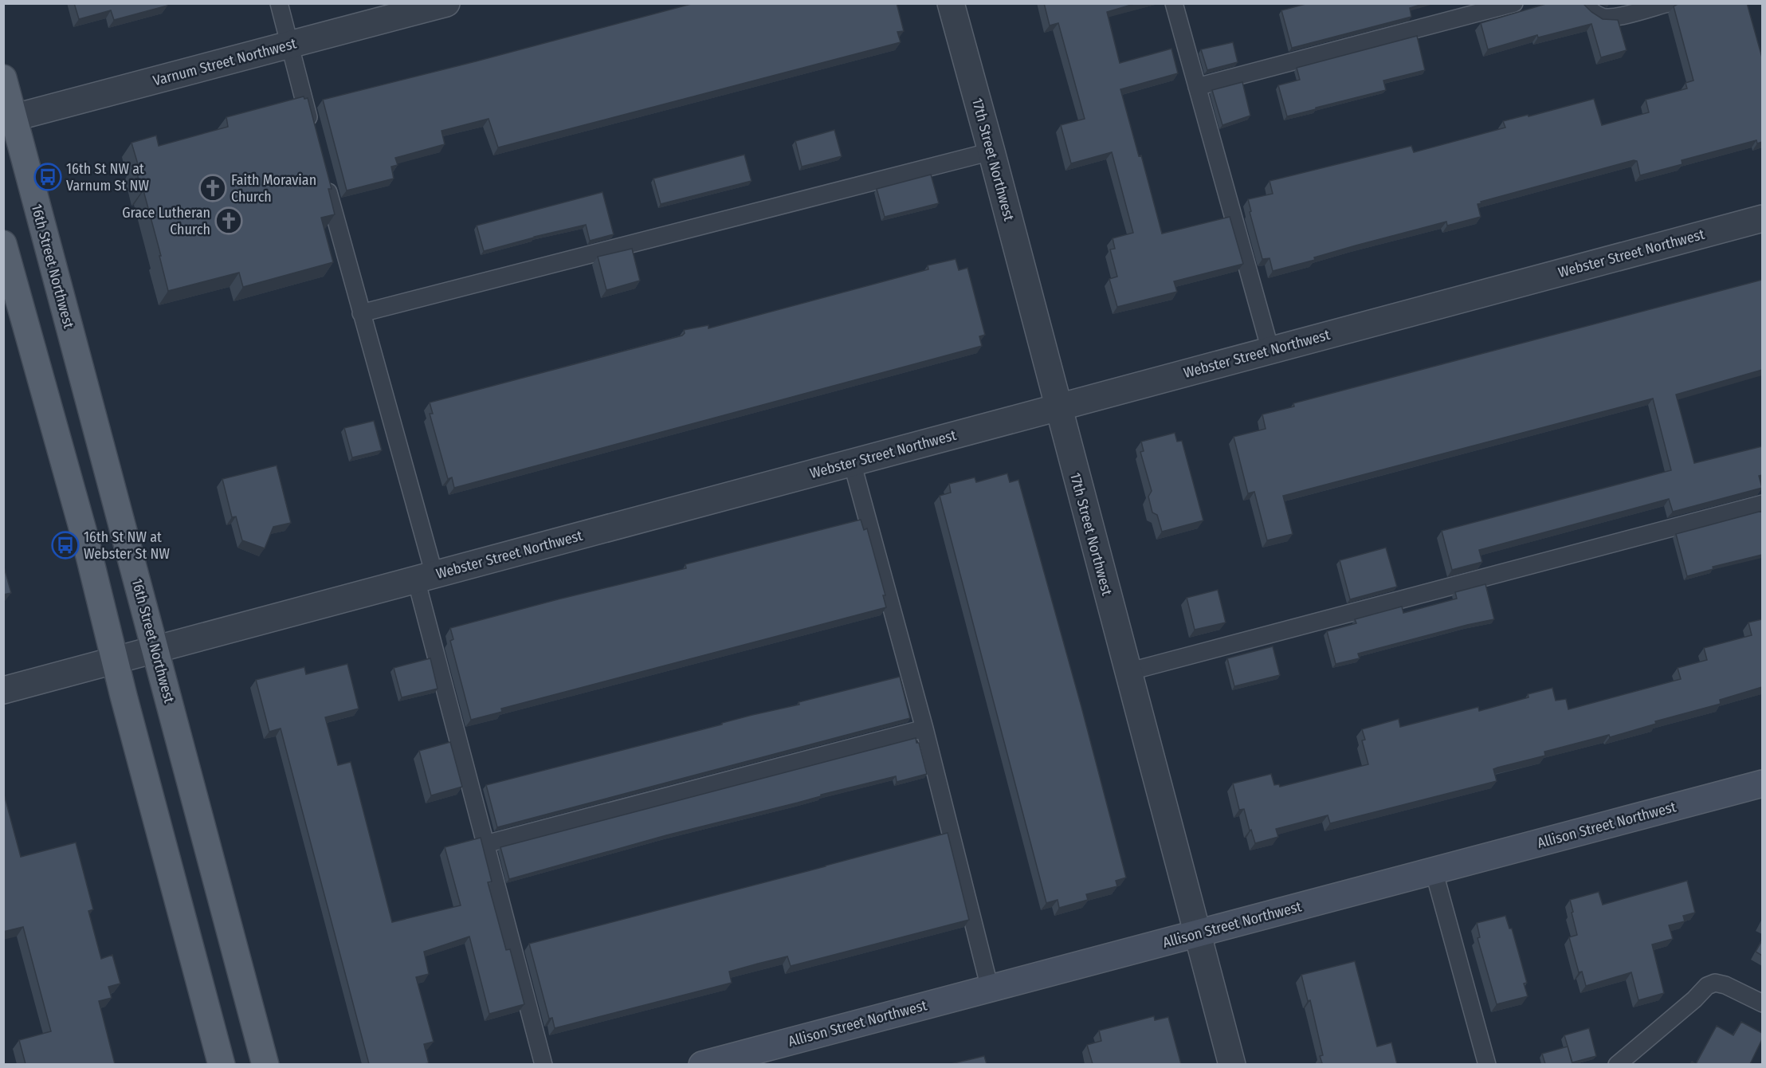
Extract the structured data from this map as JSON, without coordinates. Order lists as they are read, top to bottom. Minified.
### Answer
{"streets":{"main road":["16th Street Northwest"],"street":["Varnum Street Northwest","17th Street Northwest","Webster Street Northwest","Allison Street Northwest"]},"crossings":[["Varnum Street Northwest","16th Street Northwest"],["17th Street Northwest","Webster Street Northwest"],["17th Street Northwest","Allison Street Northwest"],["Webster Street Northwest","16th Street Northwest"]],"places":{"bus stop":["16th St NW at Varnum St NW","16th St NW at Webster St NW"],"church":["Faith Moravian Church","Grace Lutheran Church"]}}
